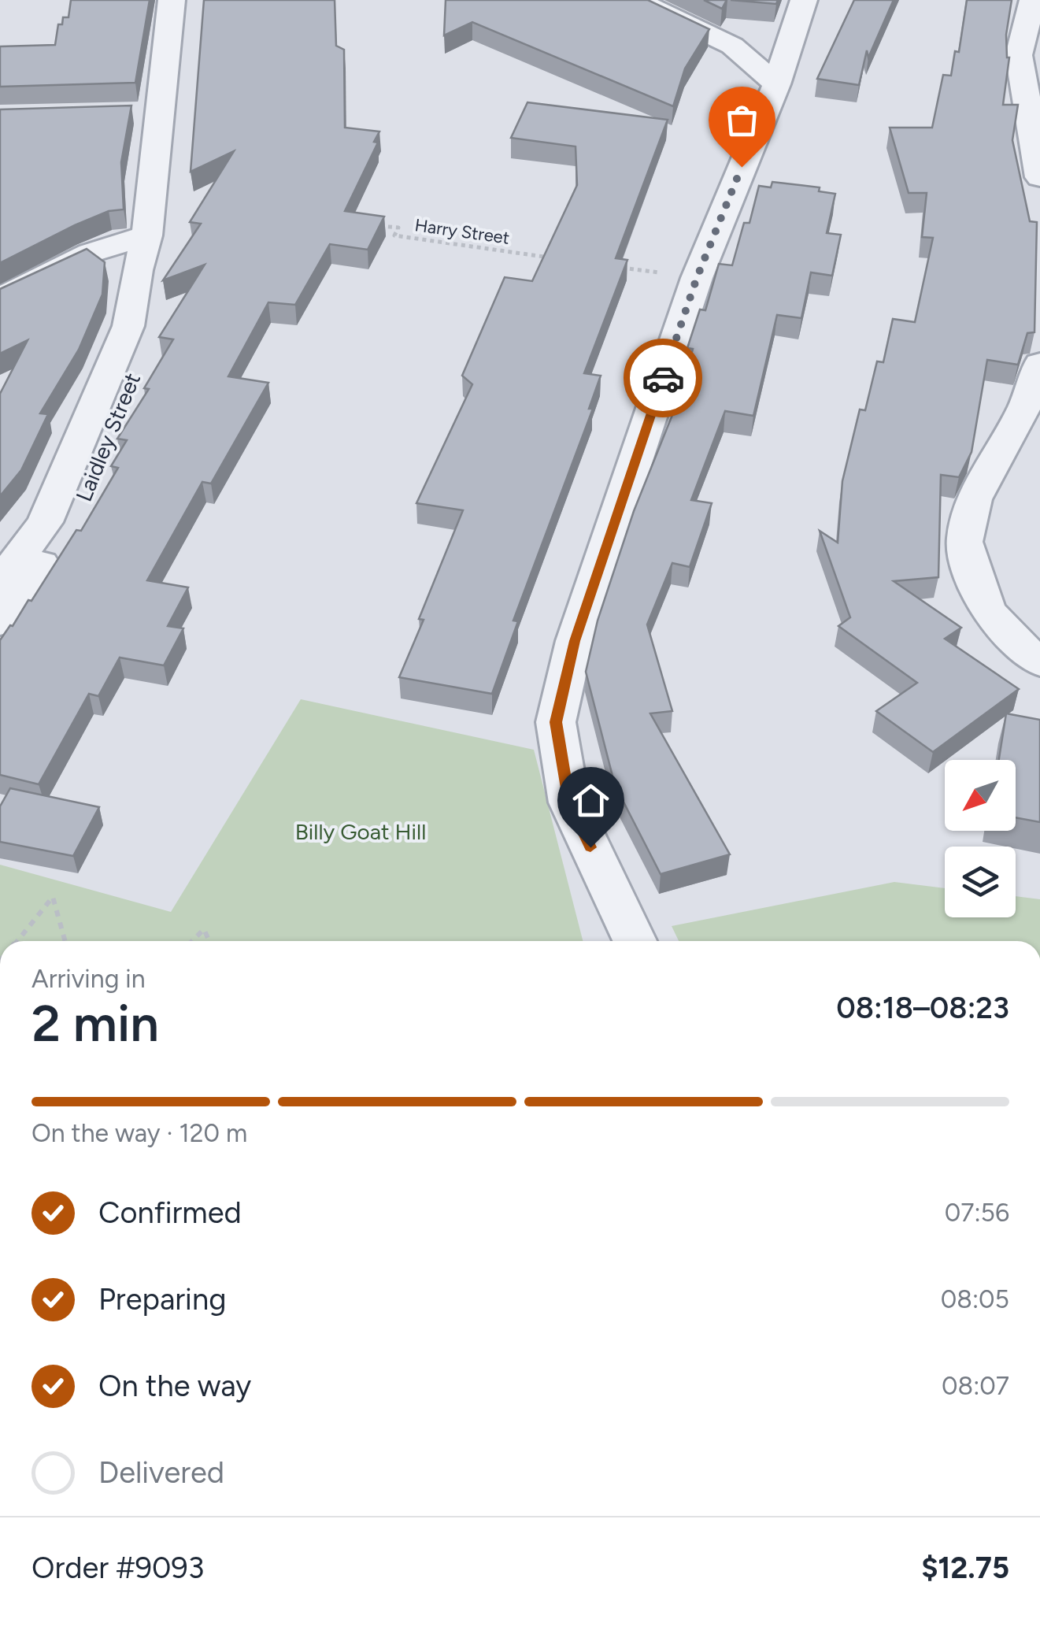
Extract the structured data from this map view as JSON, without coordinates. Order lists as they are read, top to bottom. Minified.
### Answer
{"streets":{"street":["Laidley Street"],"path":["Harry Street"]},"parks":["Billy Goat Hill"],"north":"bottom left","page":{"heading":["2 min","Arriving in","08:18–08:23"],"panel":["Order #9093","$12.75"],"bar":"On the way · 120 m","list":[["Confirmed","07:56"],["Preparing","08:05"],["On the way","08:07"],"Delivered"]}}
